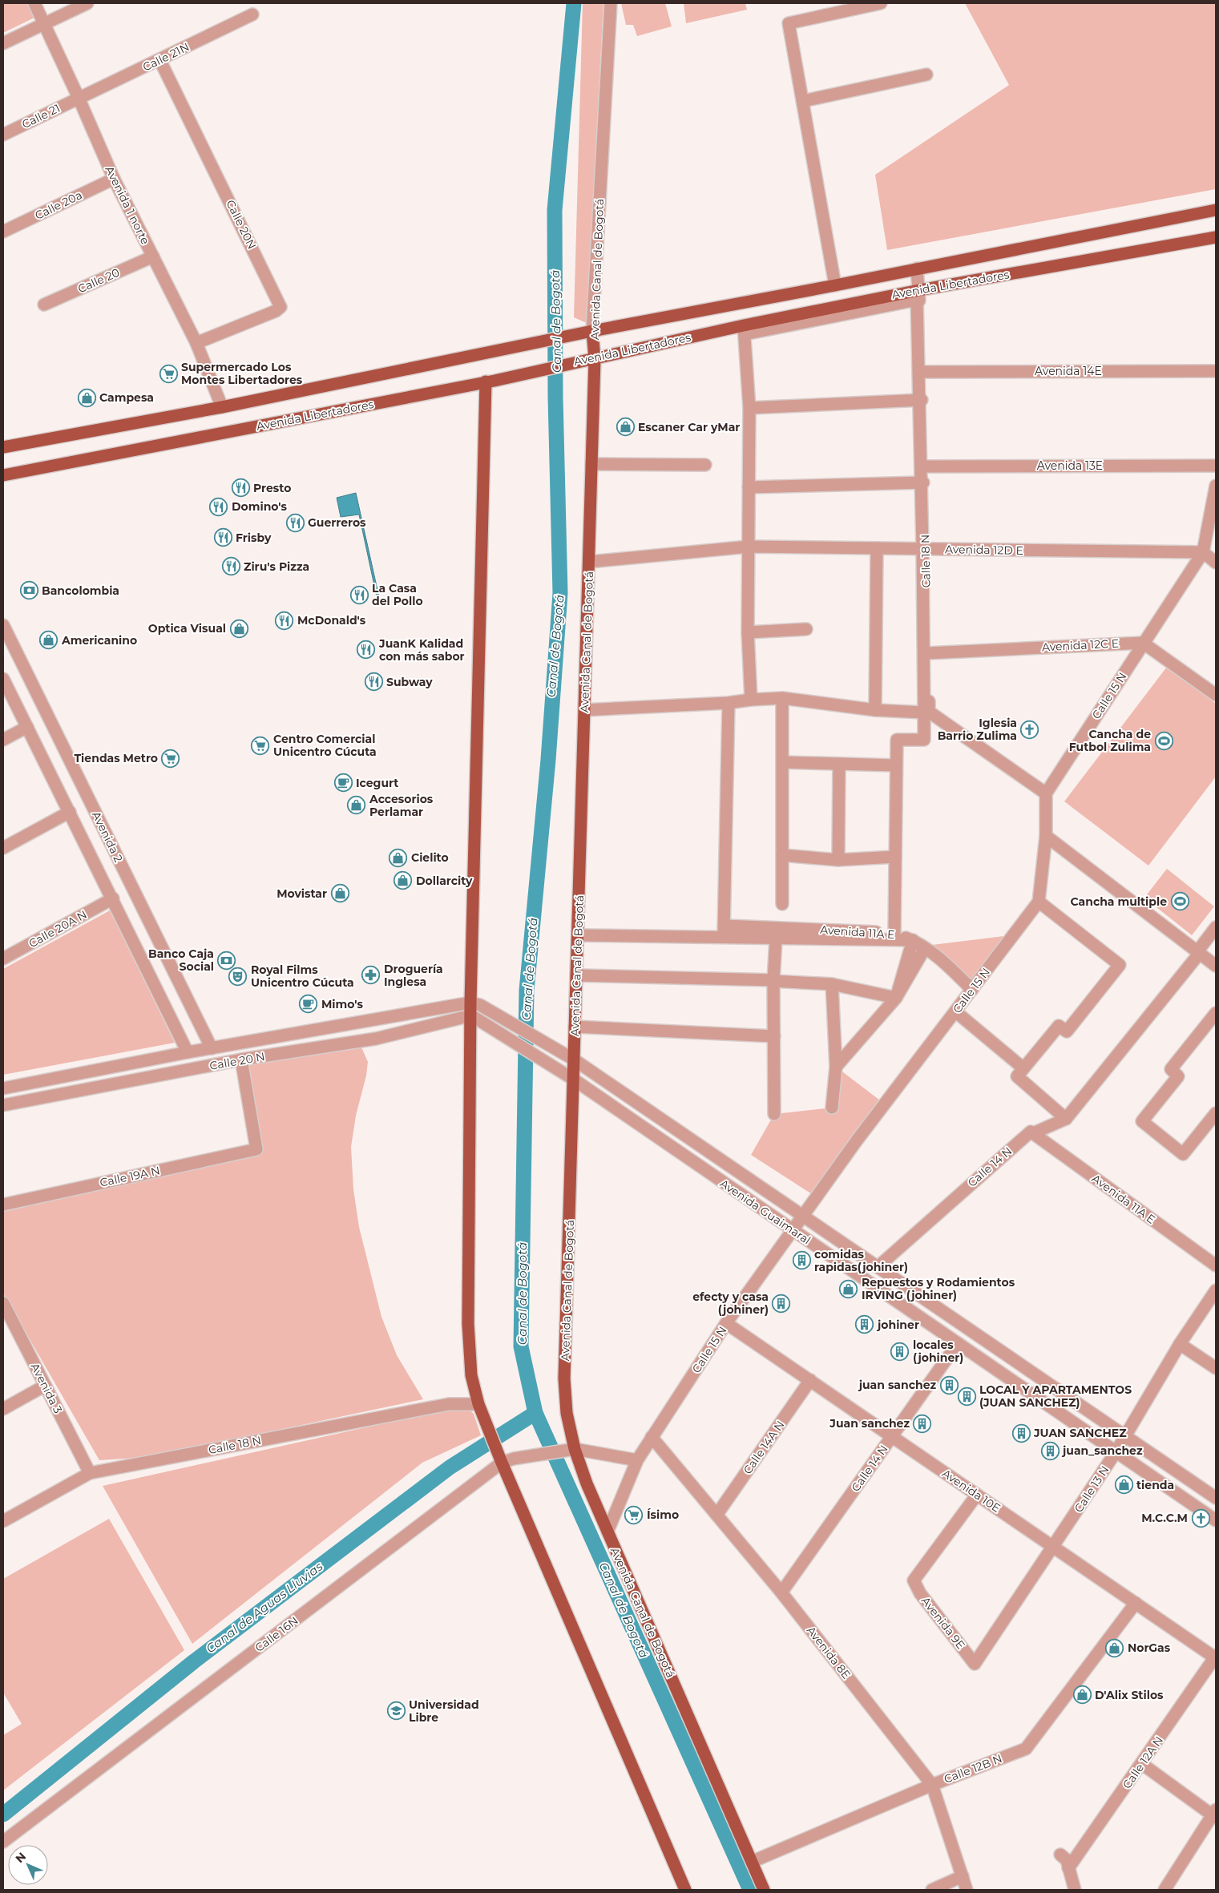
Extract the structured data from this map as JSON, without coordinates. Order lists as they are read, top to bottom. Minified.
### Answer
{"streets":{"main road":["Avenida Canal de Bogotá","Avenida Libertadores"],"street":["Calle 21N","Calle 21","Calle 20a","Avenida 1 norte","Calle 20N","Calle 20","Avenida 14E","Avenida 13E","Avenida 12D E","Calle 18 N","Avenida 12C E","Calle 15 N","Avenida 2","Calle 20A N","Avenida 11A E","Calle 20 N","Calle 14 N","Calle 19A N","Avenida Guaimaral","Avenida 3","Calle 14A N","Calle 13 N","Avenida 10E","Avenida 9E","Calle 16N","Avenida 8E","Calle 12A N","Calle 12B N"]},"crossings":[["Calle 21N","Calle 21"],["Calle 21N","Avenida 1 norte"],["Calle 21N","Calle 20N"],["Calle 21","Avenida 1 norte"],["Calle 20a","Avenida 1 norte"],["Avenida 1 norte","Calle 20N"],["Avenida 1 norte","Calle 20"],["Avenida 1 norte","Avenida Libertadores"],["Avenida Canal de Bogotá","Avenida Libertadores"],["Avenida Canal de Bogotá","Avenida 12D E"],["Avenida Canal de Bogotá","Calle 15 N"],["Avenida Canal de Bogotá","Avenida Guaimaral"],["Avenida Canal de Bogotá","Calle 16N"],["Avenida Canal de Bogotá","Calle 12B N"],["Avenida Libertadores","Calle 18 N"],["Avenida 14E","Calle 18 N"],["Avenida 13E","Calle 18 N"],["Avenida 12D E","Calle 18 N"],["Avenida 12D E","Calle 15 N"],["Calle 18 N","Avenida 12C E"],["Calle 18 N","Calle 15 N"],["Calle 18 N","Avenida 3"],["Avenida 12C E","Calle 15 N"],["Calle 15 N","Avenida 11A E"],["Calle 15 N","Avenida Guaimaral"],["Calle 15 N","Avenida 10E"],["Calle 15 N","Avenida 8E"],["Avenida 2","Calle 20A N"],["Avenida 2","Calle 20 N"],["Avenida 11A E","Calle 14 N"],["Calle 20 N","Calle 19A N"],["Calle 20 N","Avenida Guaimaral"],["Calle 14 N","Avenida Guaimaral"],["Calle 14 N","Avenida 10E"],["Calle 14 N","Avenida 8E"],["Avenida Guaimaral","Calle 13 N"],["Calle 14A N","Avenida 10E"],["Calle 14A N","Avenida 8E"],["Calle 13 N","Avenida 10E"],["Calle 13 N","Avenida 9E"],["Avenida 10E","Avenida 9E"],["Avenida 10E","Calle 12A N"],["Avenida 10E","Calle 12B N"],["Avenida 8E","Calle 12B N"]],"water":["Canal de Bogotá","Canal de Aguas Lluvias"],"places":{"supermarket":["Supermercado Los Montes Libertadores","Centro Comercial Unicentro Cúcuta","Tiendas Metro","Ísimo"],"shop":["Campesa","Escaner Car yMar","Optica Visual","Americanino","Accesorios Perlamar","Cielito","Dollarcity","Movistar","Repuestos y Rodamientos IRVING (johiner)","tienda","NorGas","D'Alix Stilos"],"restaurant":["Presto","Domino's","Guerreros","Frisby","Ziru's Pizza","La Casa del Pollo","McDonald's","JuanK Kalidad con más sabor","Subway"],"bank":["Bancolombia","Banco Caja Social"],"church":["Iglesia Barrio Zulima","M.C.C.M"],"sports":["Cancha de Futbol Zulima","Cancha multiple"],"cafe":["Icegurt","Mimo's"],"pharmacy":["Droguería Inglesa"],"theatre":["Royal Films Unicentro Cúcuta"],"building":["comidas rapidas(johiner)","efecty y casa (johiner)","johiner","locales (johiner)","juan sanchez","LOCAL Y APARTAMENTOS (JUAN SANCHEZ)","Juan sanchez","JUAN SANCHEZ","juan_sanchez"],"school or university":["Universidad Libre"]},"north":"top left"}
